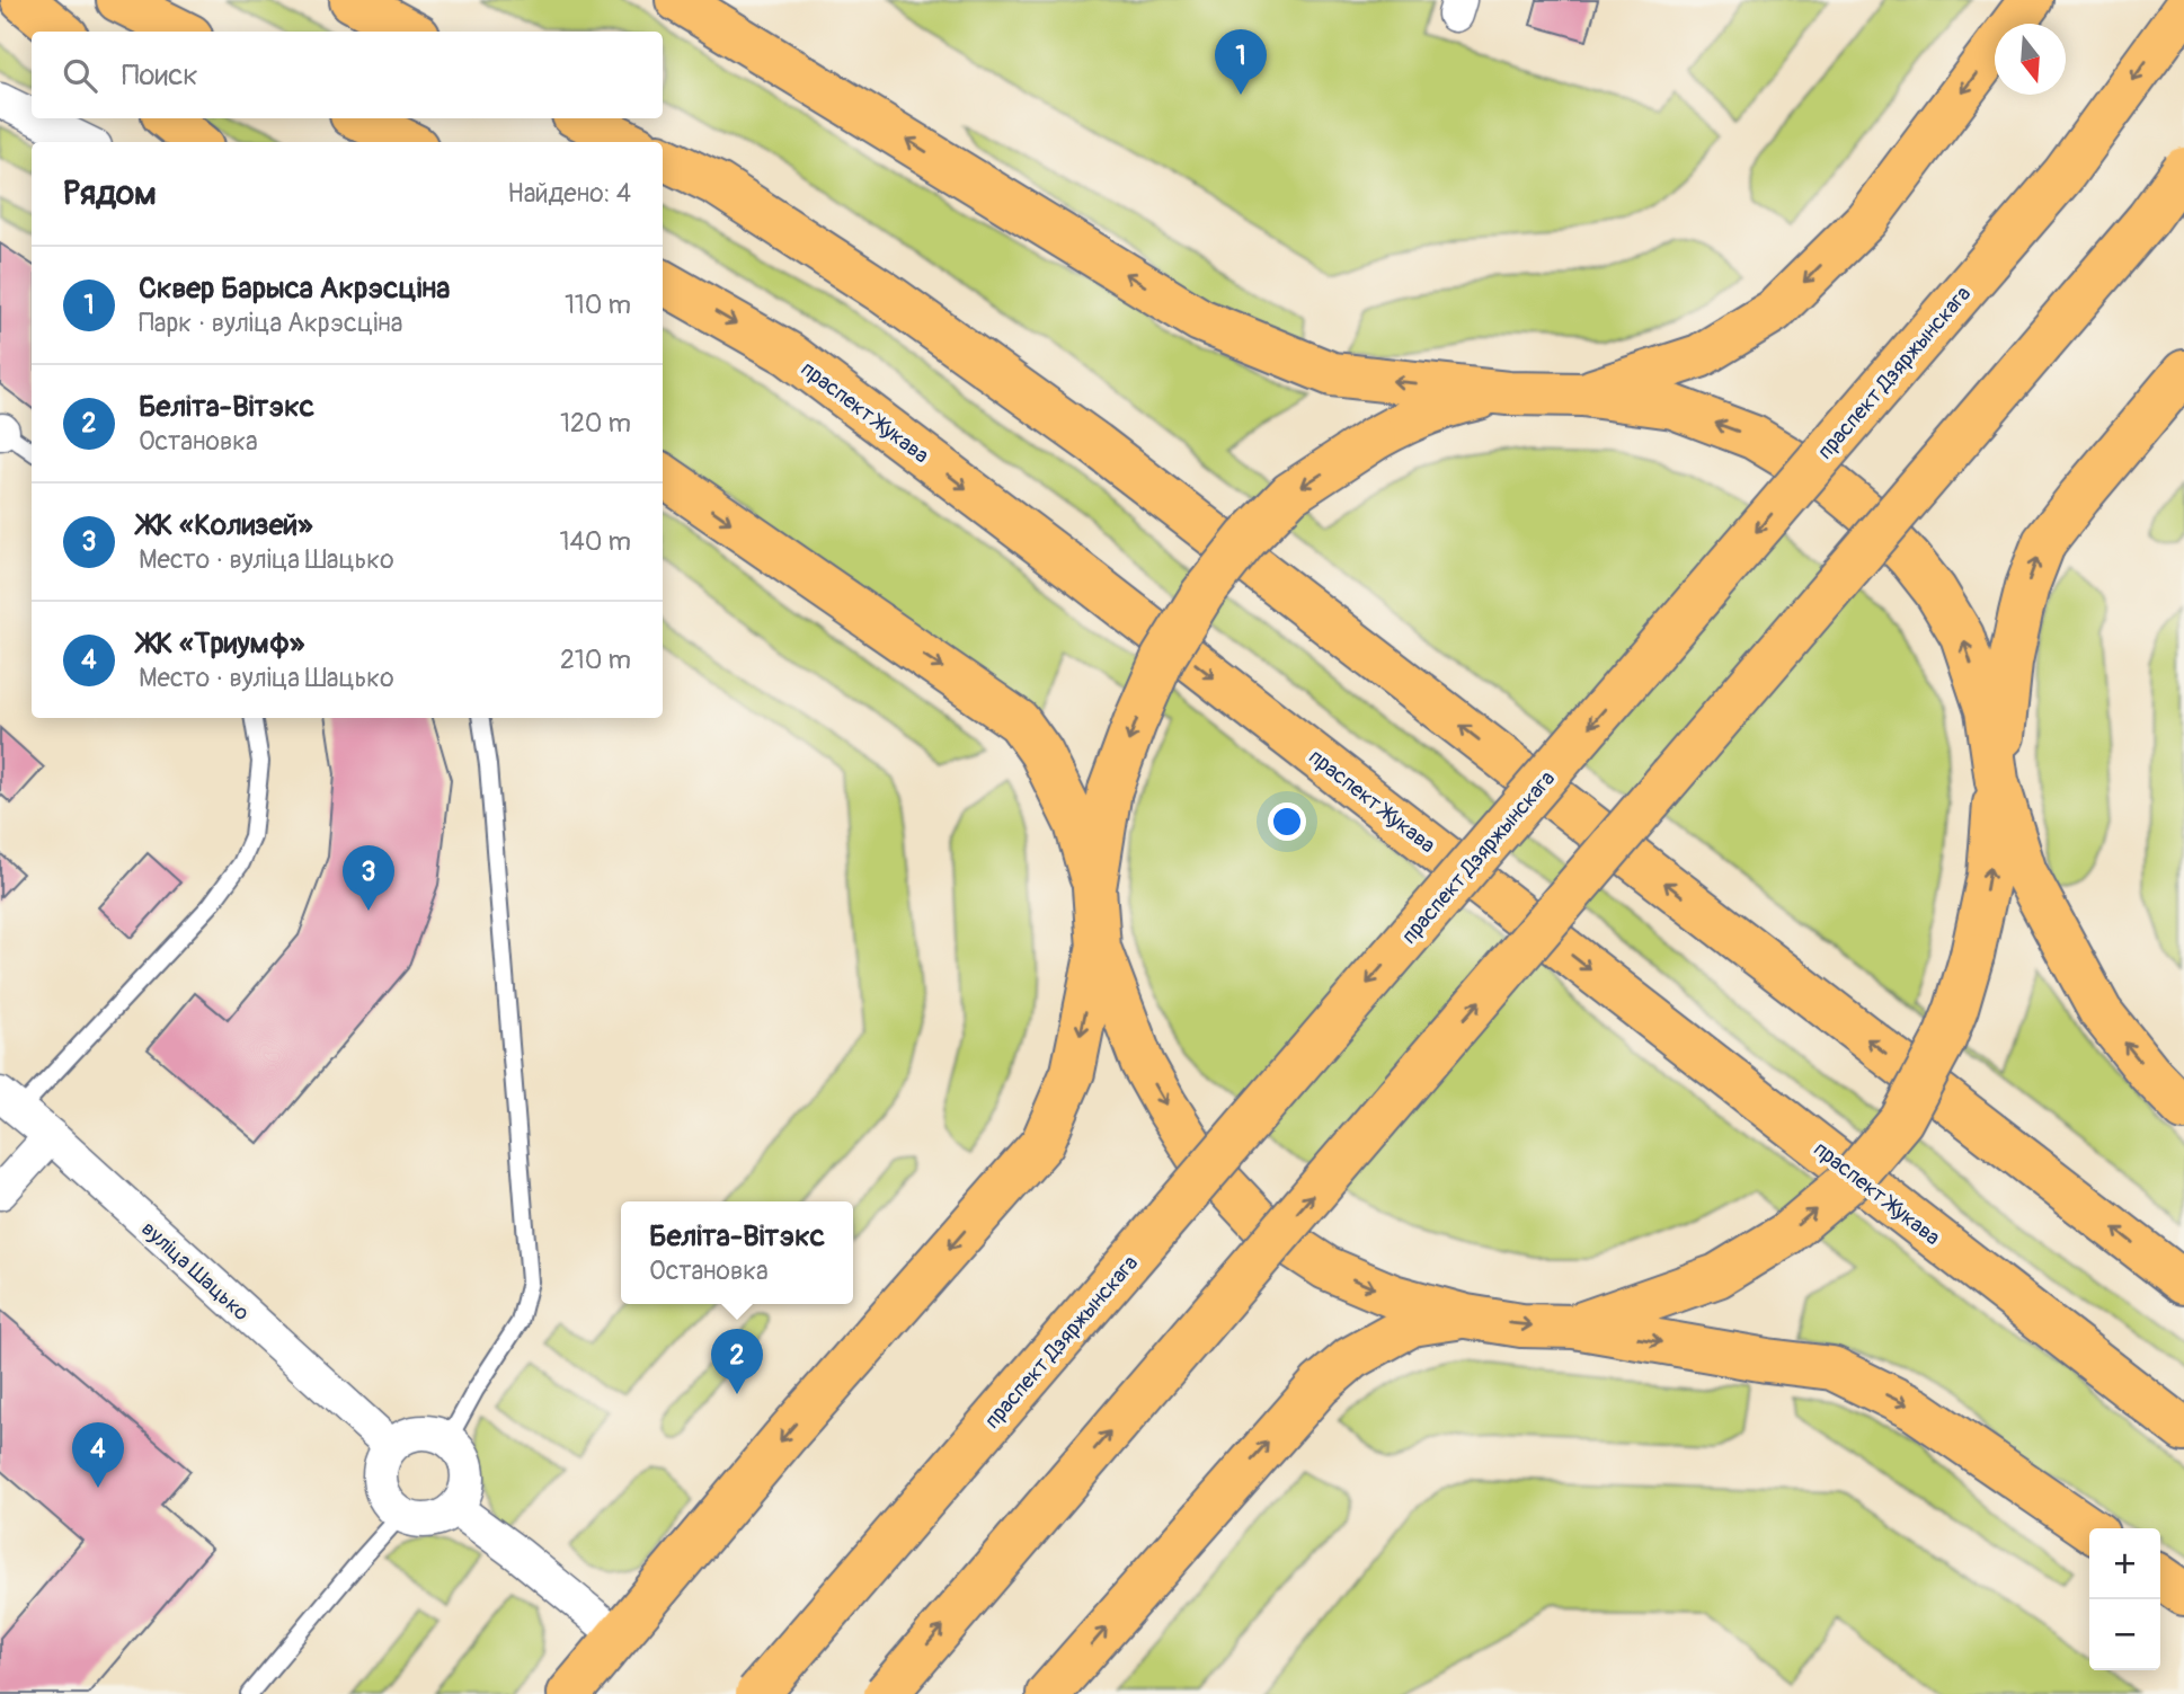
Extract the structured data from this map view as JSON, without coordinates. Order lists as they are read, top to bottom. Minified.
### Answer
{"streets":{"main road":["праспект Дзяржынскага","праспект Жукава"],"street":["вуліца Шацько"]},"north":"bottom","page":{"pins":["1","3","2","4"],"search":"Поиск","heading":["Рядом","Найдено: 4"],"list":[{"mark":"1","name":"Сквер Барыса Акрэсціна","note":"Парк · вуліца Акрэсціна","value":"110 m"},{"mark":"2","name":"Беліта-Вітэкс","note":"Остановка","value":"120 m"},{"mark":"3","name":"ЖК «Колизей»","note":"Место · вуліца Шацько","value":"140 m"},{"mark":"4","name":"ЖК «Триумф»","note":"Место · вуліца Шацько","value":"210 m"}],"popup":["Беліта-Вітэкс","Остановка"],"map_buttons":["+","−"]}}
